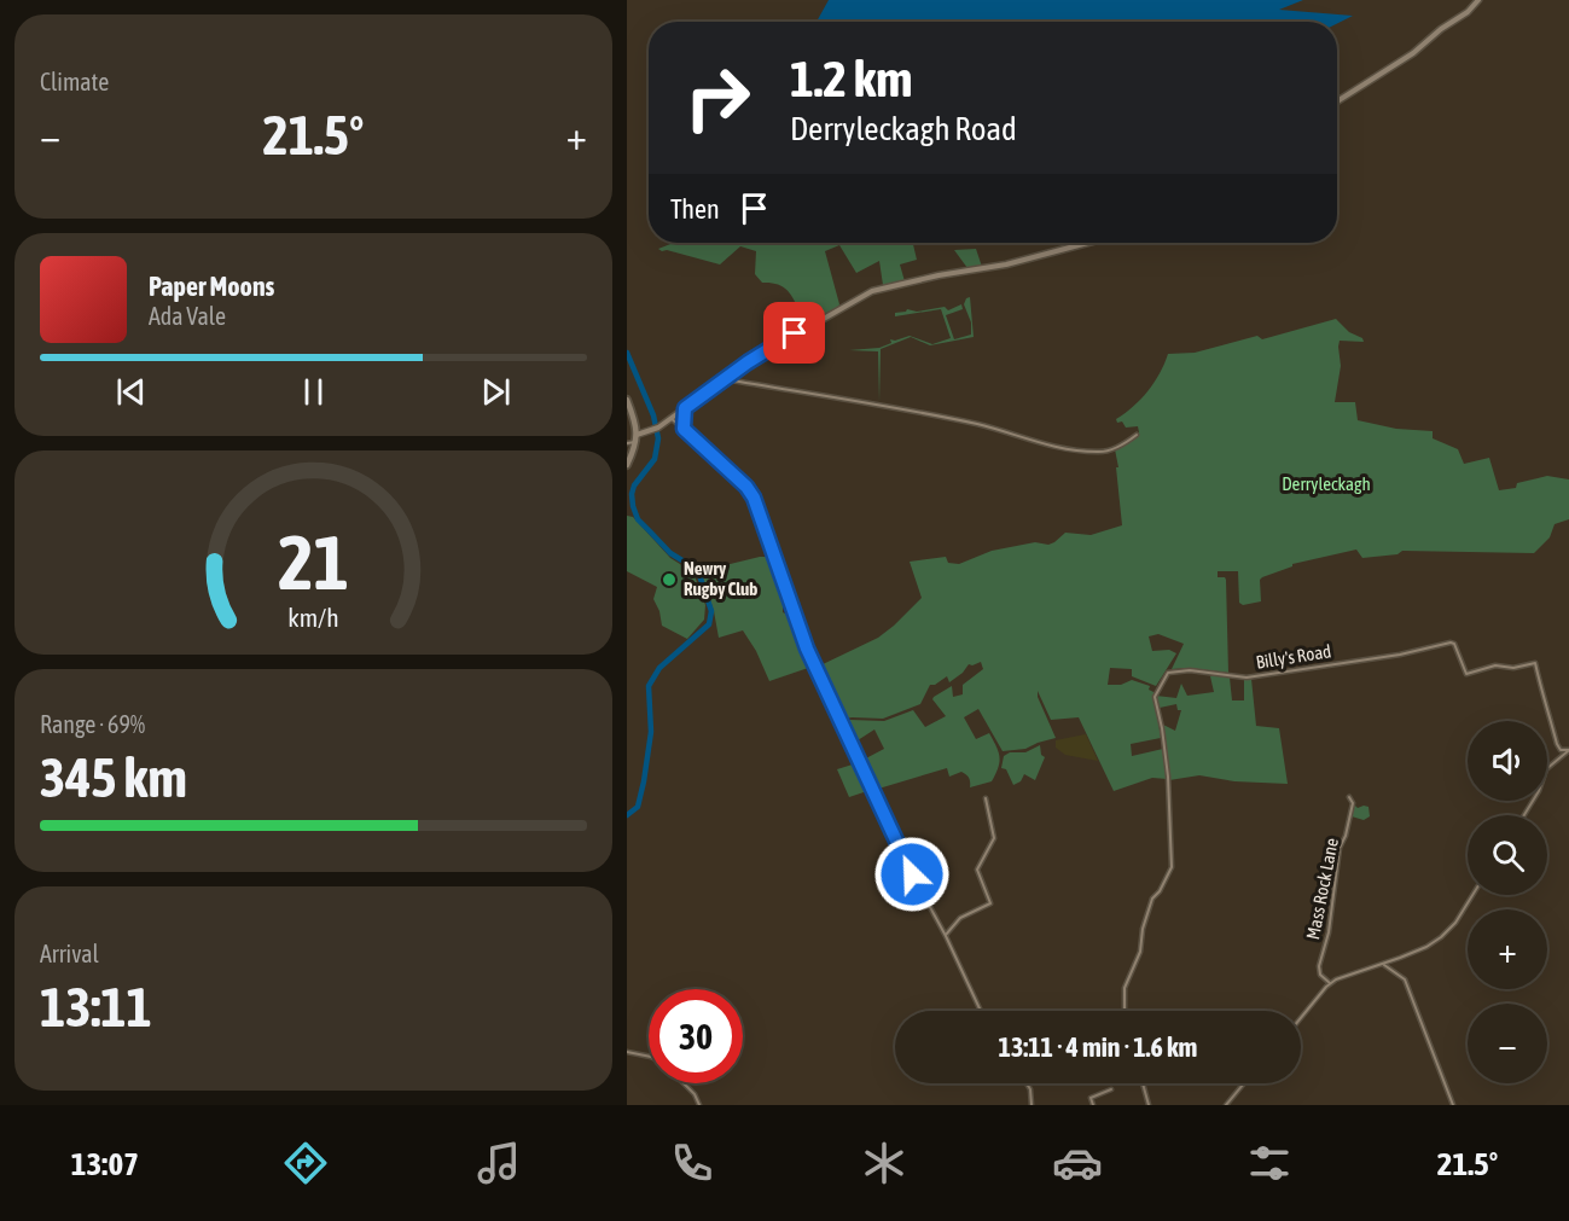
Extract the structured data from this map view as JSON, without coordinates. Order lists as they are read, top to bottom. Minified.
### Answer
{"streets":{"street":["Billy's Road","Mass Rock Lane"]},"parks":["Derryleckagh"],"places":["Newry Rugby Club"],"page":{"tile":["Climate",["Range · 69%","345 km"],["Arrival","13:11"]],"turn":["1.2 km","Derryleckagh Road"],"heat":["−","21.5°","+"],"then":"Then","song":["Paper Moons","Ada Vale"],"map_buttons":["+","−"],"limit":"30","trip":"13:11 · 4 min · 1.6 km","tabs":["13:07","21.5°"],"gauge":["21","km/h"]}}
